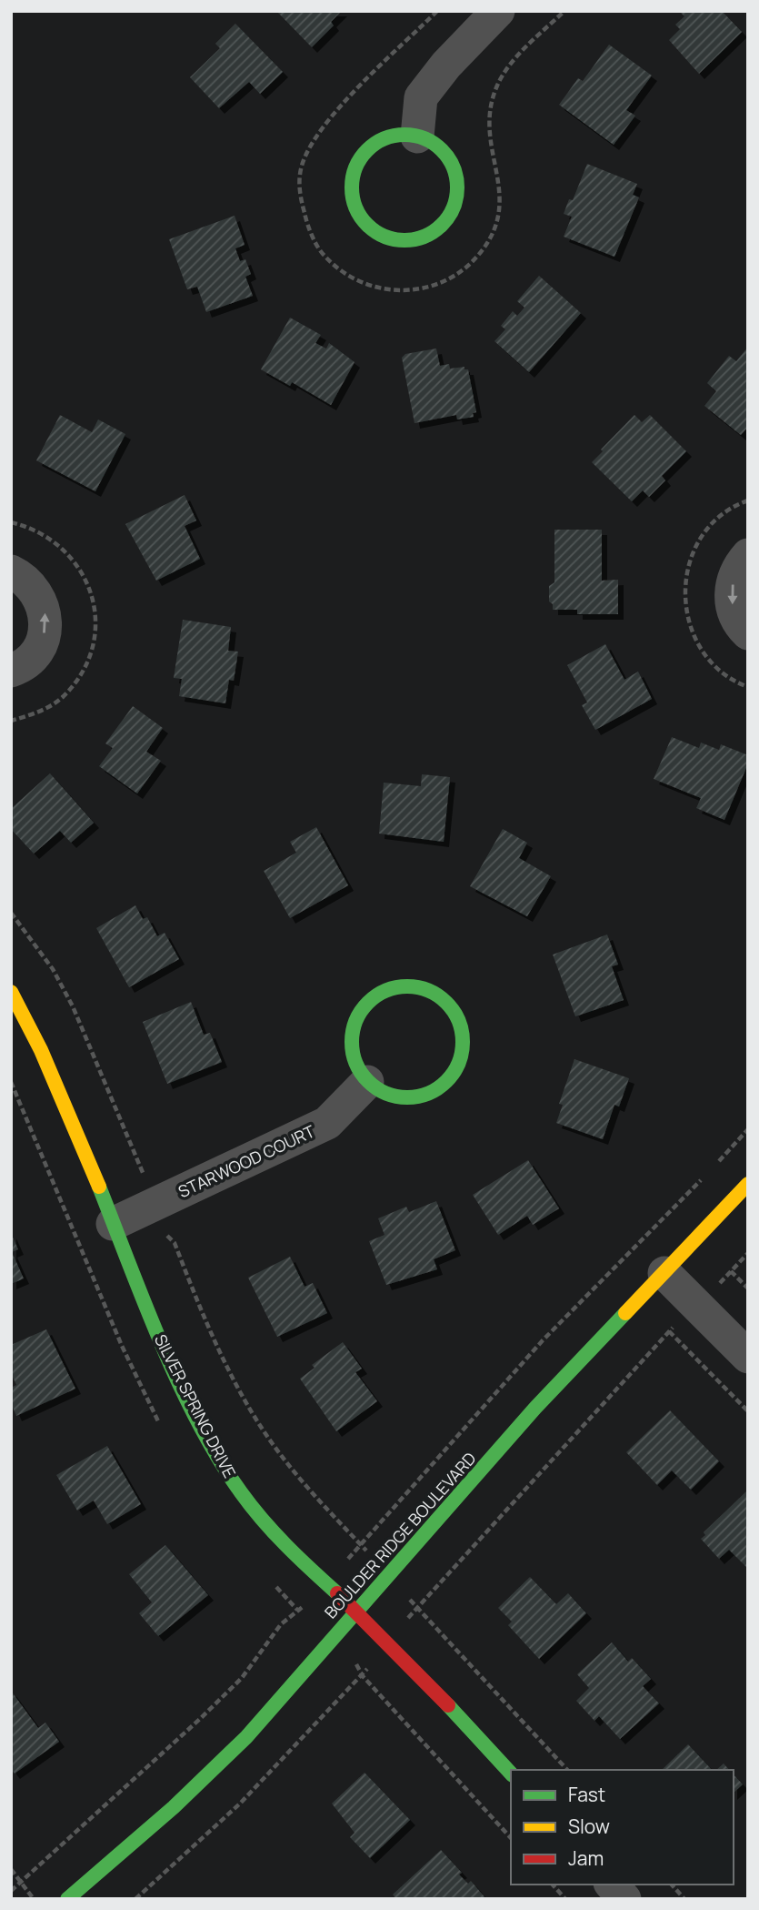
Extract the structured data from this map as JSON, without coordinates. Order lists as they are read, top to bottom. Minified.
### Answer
{"streets":{"street":["STARWOOD COURT","SILVER SPRING DRIVE","BOULDER RIDGE BOULEVARD"]},"crossings":[["STARWOOD COURT","SILVER SPRING DRIVE"],["SILVER SPRING DRIVE","BOULDER RIDGE BOULEVARD"]],"legend":["Fast","Slow","Jam"]}
